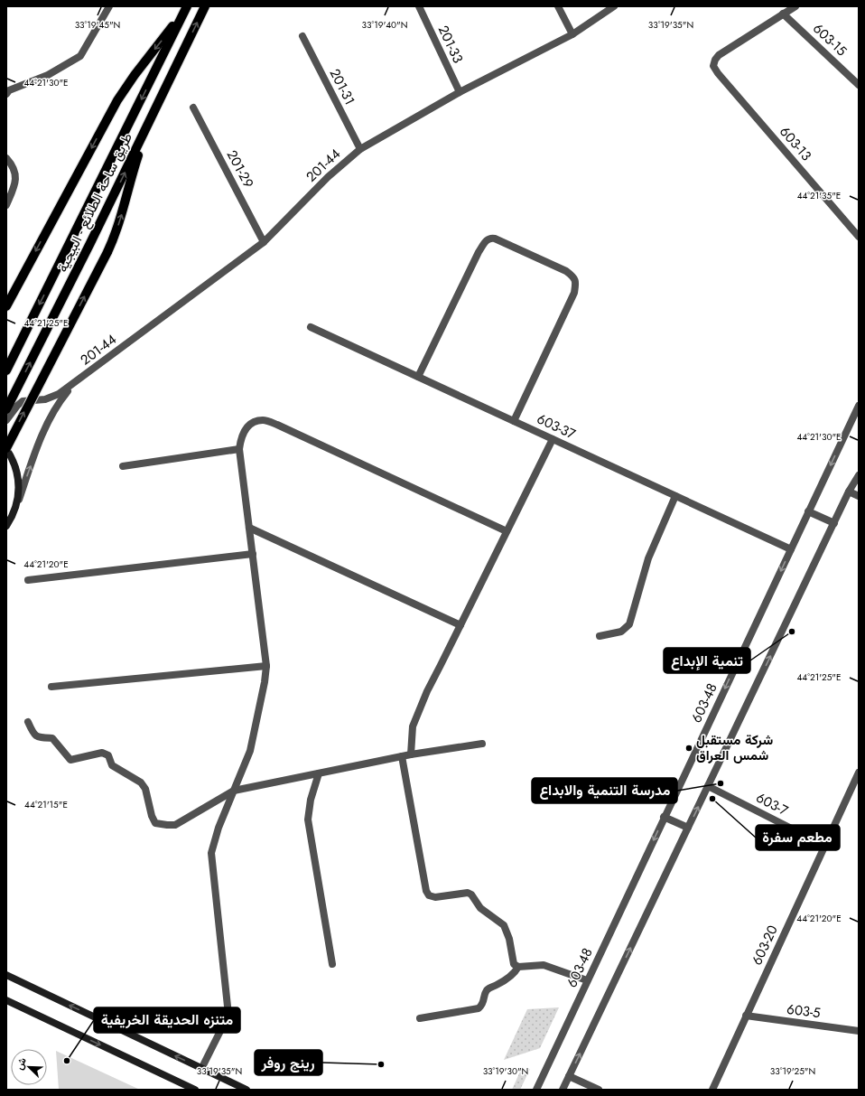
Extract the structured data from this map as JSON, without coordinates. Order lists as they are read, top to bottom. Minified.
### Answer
{"streets":{"main road":["طريق ساحة الطلائع - البيجية"],"street":["603-15","201-33","201-31","603-13","201-44","201-29","603-37","603-48","603-7","603-20","603-5"]},"crossings":[["603-15","603-13"],["201-33","201-44"],["201-31","201-44"],["201-44","201-29"],["603-37","603-48"],["603-7","603-20"],["603-20","603-5"]],"places":["تنمية الإبداع","شركة مستقبل شمس العراق","مدرسة التنمية والابداع","مطعم سفرة","متنزه الحديقة الخريفية","رينج روفر"],"north":"top left","coordinates":["33°19'45\"N","33°19'35\"N","33°19'40\"N","44°21'30\"E","44°21'35\"E","44°21'25\"E","44°21'20\"E","44°21'15\"E","33°19'30\"N","33°19'25\"N"]}
